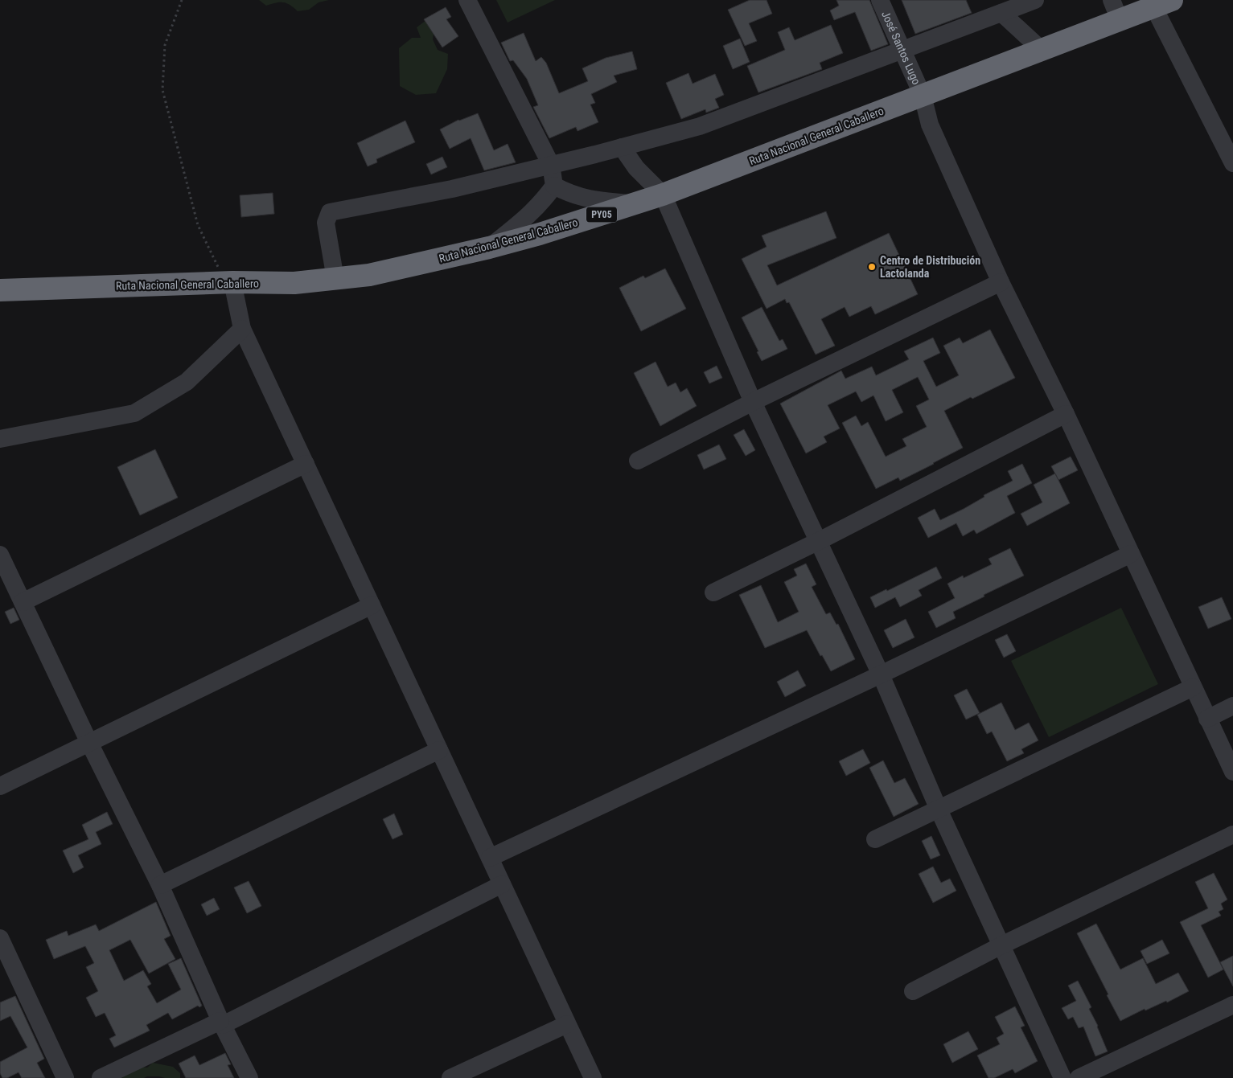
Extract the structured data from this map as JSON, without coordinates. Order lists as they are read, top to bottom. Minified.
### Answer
{"streets":{"highway":["Ruta Nacional General Caballero","PY05"],"street":["José Santos Lugo"]},"crossings":[["José Santos Lugo","Ruta Nacional General Caballero"]],"places":["Centro de Distribución Lactolanda"]}
